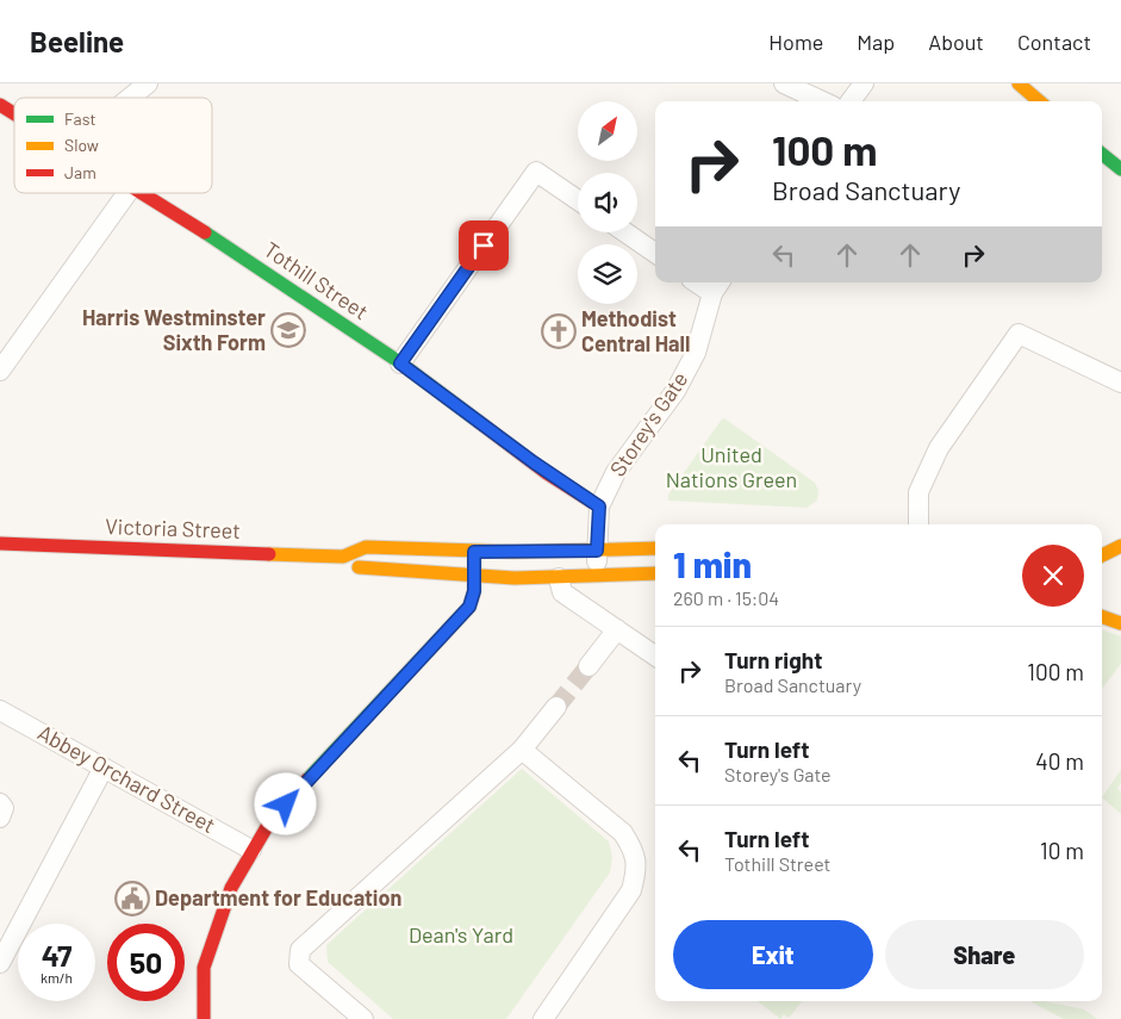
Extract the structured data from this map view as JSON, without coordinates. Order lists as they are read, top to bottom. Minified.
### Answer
{"streets":{"main road":["Tothill Street","Victoria Street"],"street":["Storey's Gate","Abbey Orchard Street"]},"crossings":[["Tothill Street","Storey's Gate"],["Storey's Gate","Victoria Street"]],"parks":["United Nations Green","Dean's Yard"],"places":{"school or university":["Harris Westminster Sixth Form"],"church":["Methodist Central Hall"],"public building":["Department for Education"]},"legend":["Fast","Slow","Jam"],"north":"top right","page":{"header":"Beeline","nav":["Home","Map","About","Contact"],"turn":["100 m","Broad Sanctuary"],"heading":["1 min","260 m · 15:04"],"list":[{"name":"Turn right","note":"Broad Sanctuary","value":"100 m"},{"name":"Turn left","note":"Storey's Gate","value":"40 m"},{"name":"Turn left","note":"Tothill Street","value":"10 m"}],"buttons":["Exit","Share"],"speed":"47 km/h","limit":"50"}}
